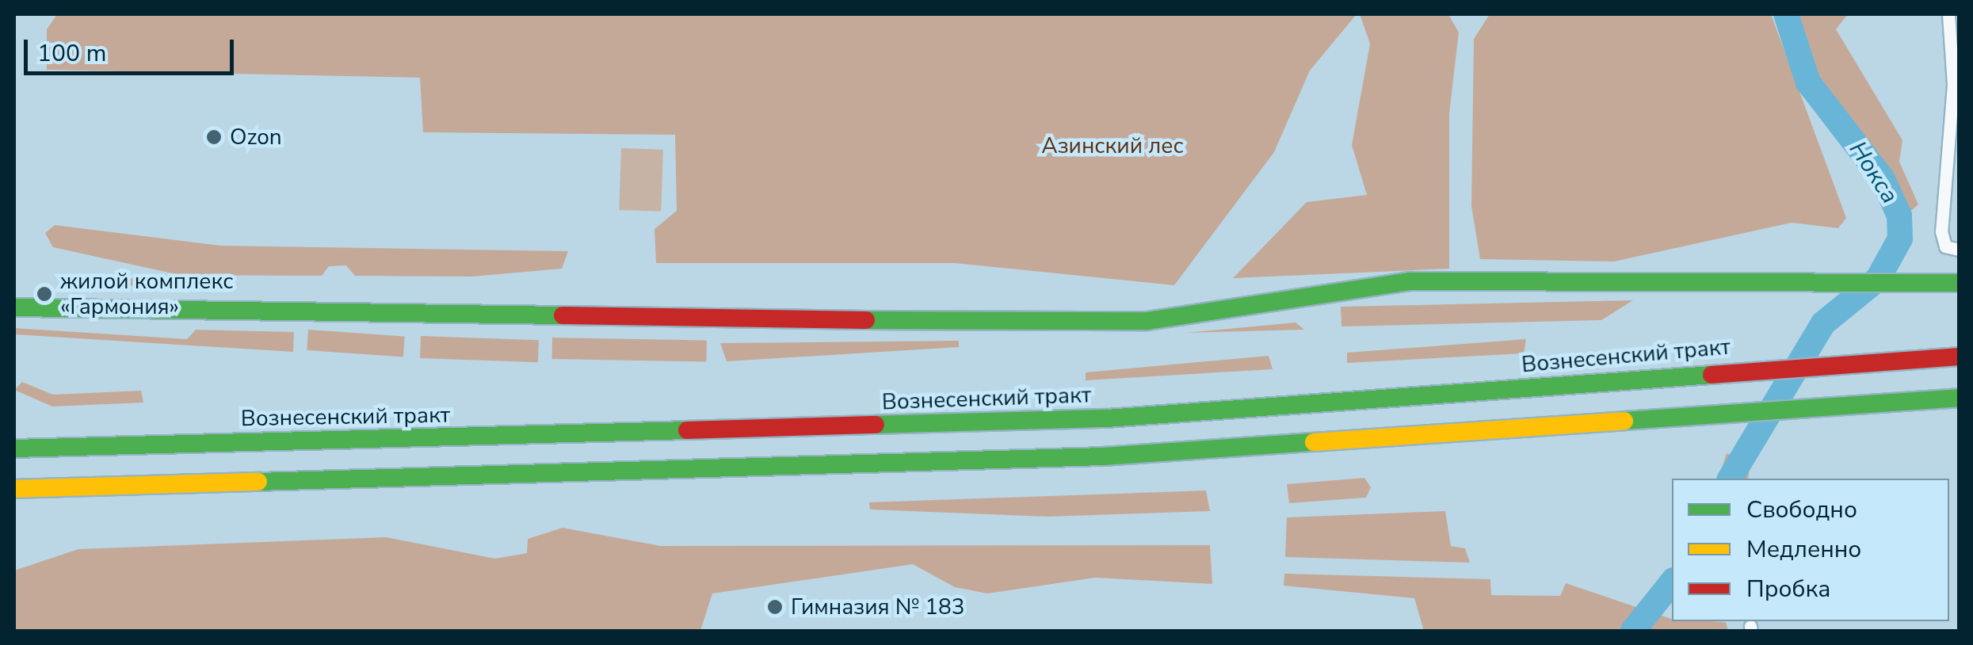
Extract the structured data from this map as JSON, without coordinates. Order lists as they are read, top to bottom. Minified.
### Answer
{"streets":{"main road":["Вознесенский тракт"]},"water":["Нокса"],"parks":["Азинский лес"],"places":["Ozon","жилой комплекс «Гармония»","Гимназия № 183"],"legend":["Свободно","Медленно","Пробка"],"scale_bar":"100 m"}
